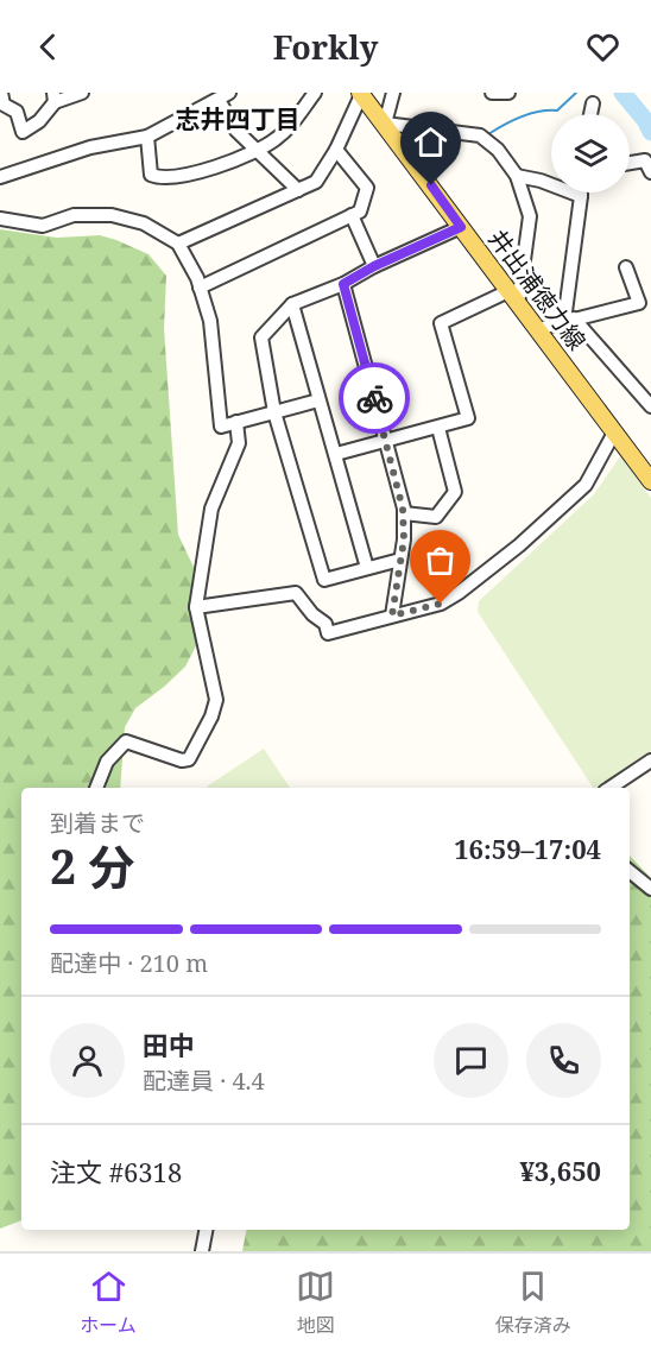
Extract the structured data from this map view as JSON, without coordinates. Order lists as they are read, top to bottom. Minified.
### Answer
{"streets":{"main road":["井出浦徳力線"]},"districts":["志井四丁目"],"page":{"header":"Forkly","heading":["2 分","到着まで","16:59–17:04"],"panel":["田中","配達員 · 4.4","注文 #6318","¥3,650"],"bar":"配達中 · 210 m","tabs":["ホーム","地図","保存済み"]}}
